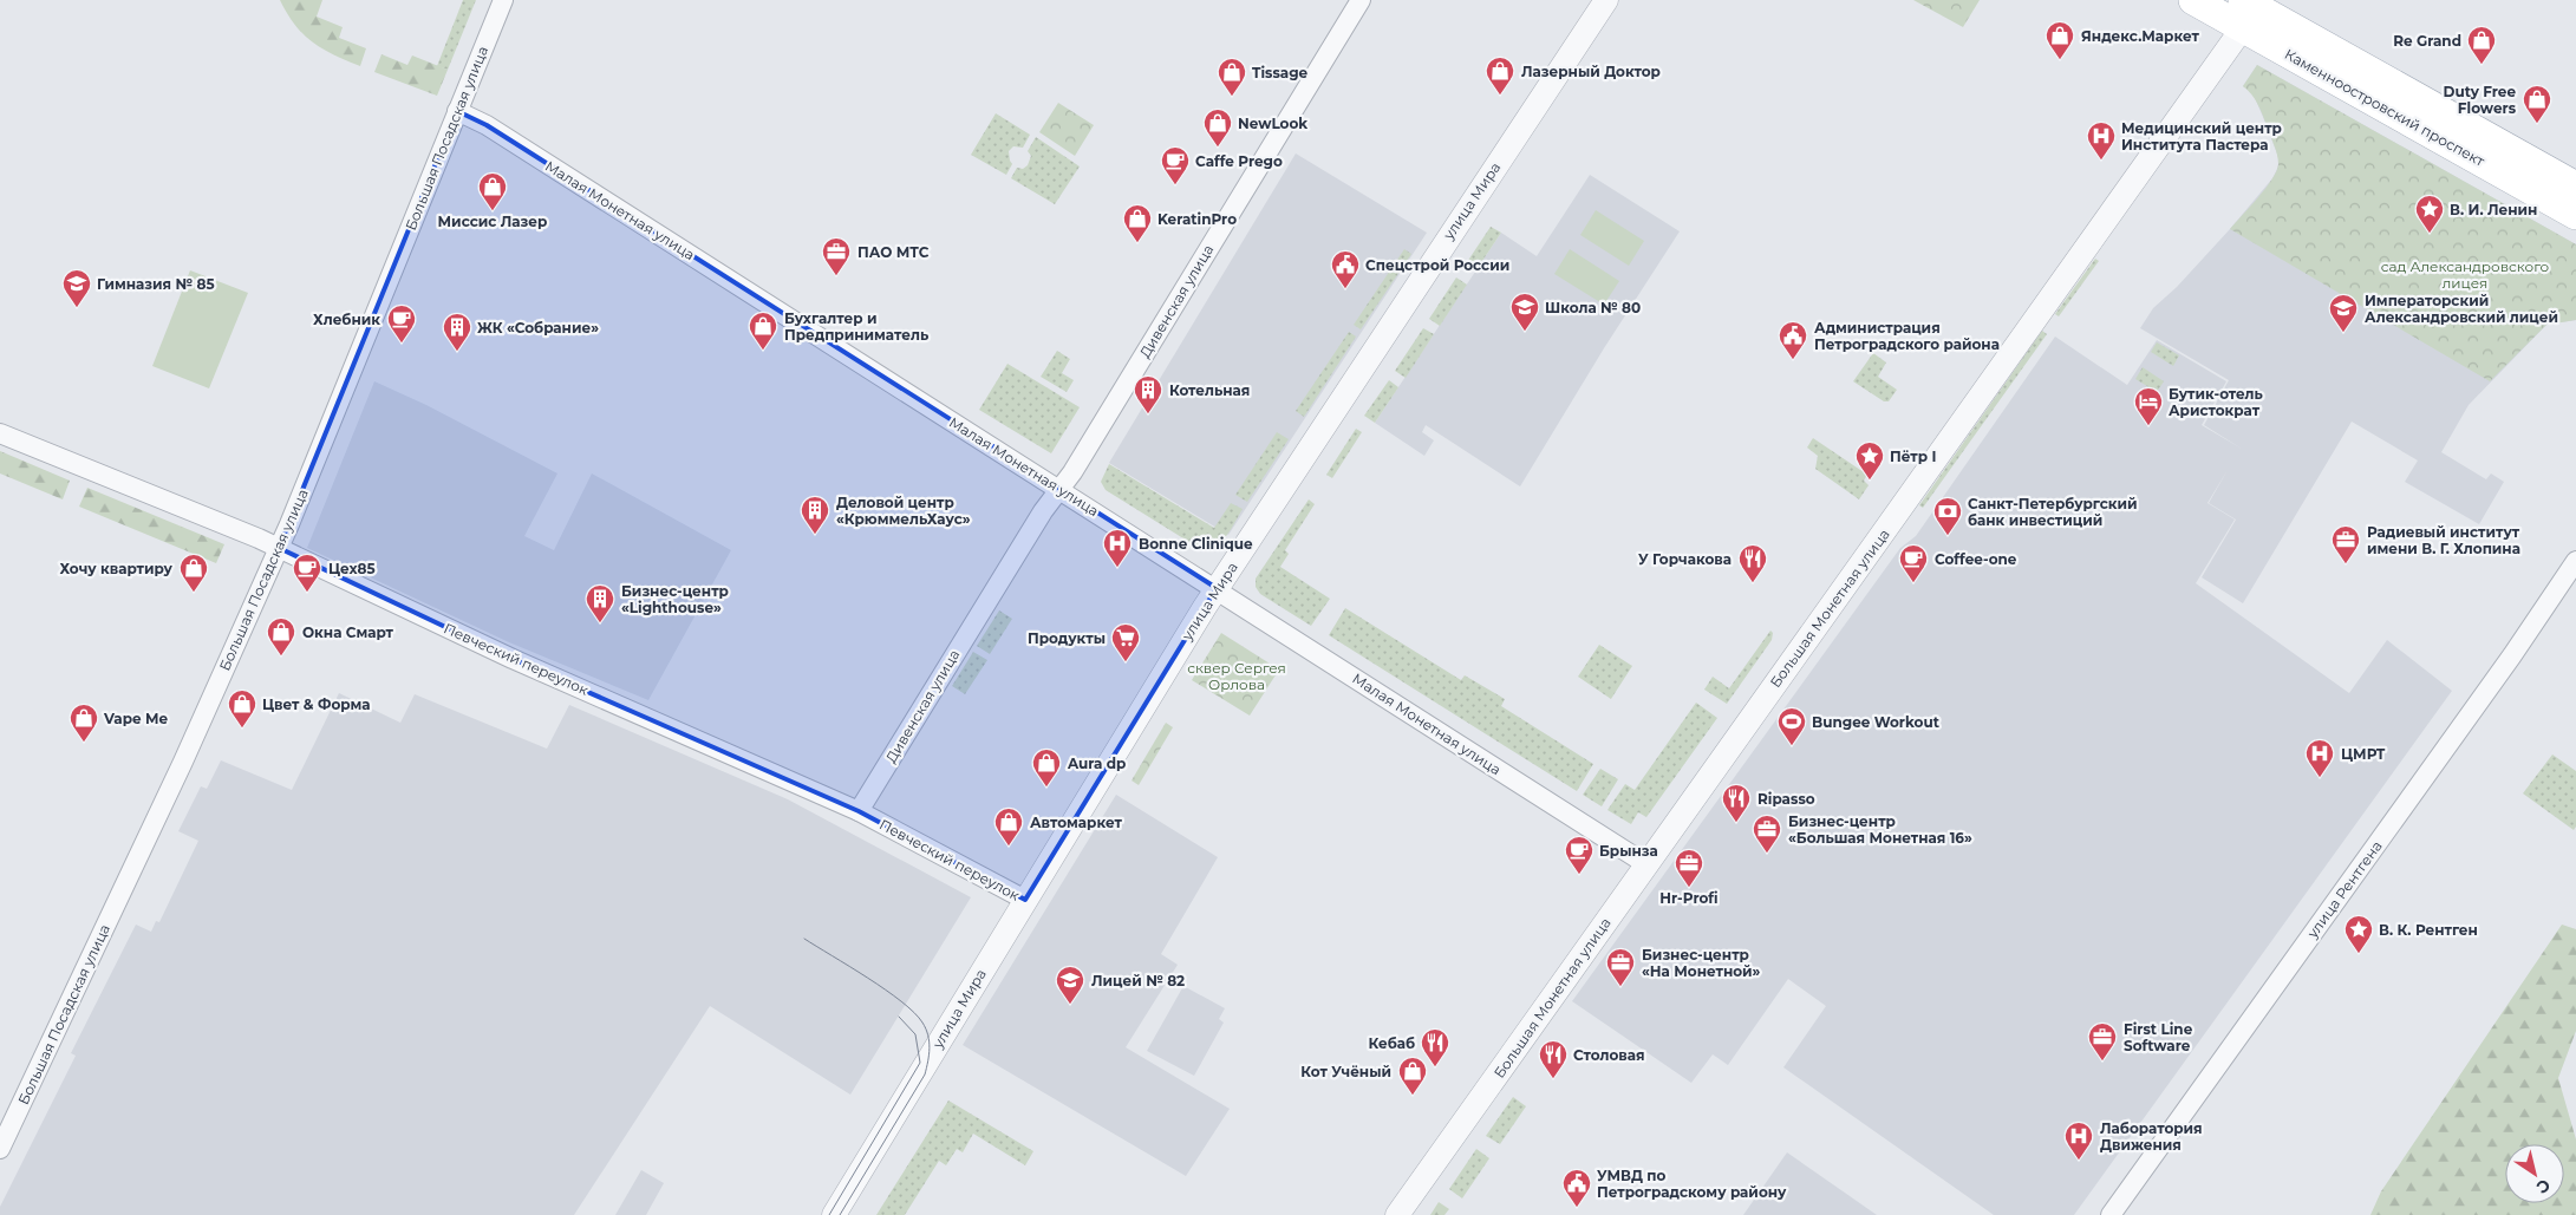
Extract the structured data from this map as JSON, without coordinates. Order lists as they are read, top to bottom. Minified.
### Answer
{"streets":{"main road":["Каменноостровский проспект"],"street":["Большая Посадская улица","улица Мира","Малая Монетная улица","Дивенская улица","Большая Монетная улица","Певческий переулок","улица Рентгена"]},"crossings":[["Каменноостровский проспект","Большая Монетная улица"],["Большая Посадская улица","Малая Монетная улица"],["Большая Посадская улица","Певческий переулок"],["улица Мира","Малая Монетная улица"],["улица Мира","Певческий переулок"],["Малая Монетная улица","Дивенская улица"],["Малая Монетная улица","Большая Монетная улица"],["Дивенская улица","Певческий переулок"]],"parks":["сад Александровского лицея","сквер Сергея Орлова"],"places":{"shop":["Яндекс.Маркет","Re Grand","Лазерный Доктор","Tissage","Duty Free Flowers","NewLook","Миссис Лазер","KeratinPro","Бухгалтер и Предприниматель","Хочу квартиру","Окна Смарт","Цвет & Форма","Vape Me","Aura dp","Автомаркет","Кот Учёный"],"hospital":["Медицинский центр Института Пастера","Bonne Clinique","ЦМРТ","Лаборатория Движения"],"cafe":["Caffe Prego","Хлебник","Coffee-one","Цех85","Брынза"],"place":["В. И. Ленин","Пётр I","В. К. Рентген"],"office":["ПАО МТС","Радиевый институт имени В. Г. Хлопина","Бизнес-центр «Большая Монетная 16»","Hr-Profi","Бизнес-центр «На Монетной»","First Line Software"],"public building":["Спецстрой России","Администрация Петроградского района","УМВД по Петроградскому району"],"school or university":["Гимназия № 85","Школа № 80","Императорский Александровский лицей","Лицей № 82"],"building":["ЖК «Собрание»","Котельная","Деловой центр «КрюммельХаус»","Бизнес-центр «Lighthouse»"],"hotel":["Бутик-отель Аристократ"],"bank":["Санкт-Петербургский банк инвестиций"],"restaurant":["У Горчакова","Ripasso","Кебаб","Столовая"],"supermarket":["Продукты"],"sports":["Bungee Workout"]},"north":"bottom right"}
